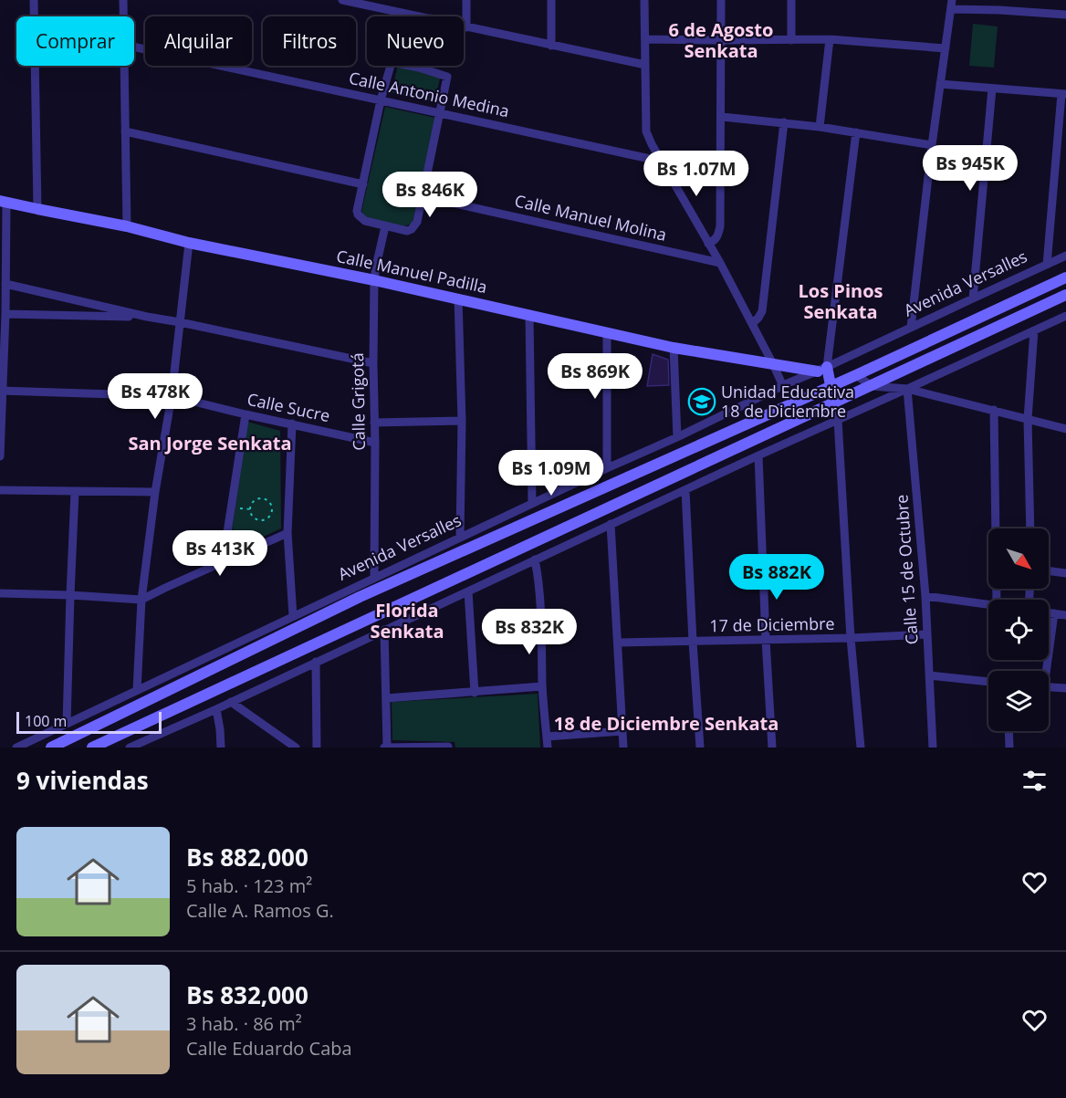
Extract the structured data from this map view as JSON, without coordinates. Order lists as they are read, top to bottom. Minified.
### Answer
{"streets":{"street":["Calle Antonio Medina","Calle Manuel Molina","Calle Manuel Padilla","Avenida Versalles","Calle Grigotá","Calle Sucre","Calle 15 de Octubre","17 de Diciembre"]},"crossings":[["Calle Manuel Padilla","Avenida Versalles"],["Calle Manuel Padilla","Calle Grigotá"],["Avenida Versalles","Calle Grigotá"],["Calle Grigotá","Calle Sucre"],["Calle 15 de Octubre","17 de Diciembre"]],"districts":["6 de Agosto Senkata","Los Pinos Senkata","San Jorge Senkata","Florida Senkata","18 de Diciembre Senkata"],"places":{"school or university":["Unidad Educativa 18 de Diciembre"]},"scale_bar":"100 m","north":"bottom right","page":{"chip":["Comprar","Alquilar","Filtros","Nuevo"],"price":["Bs 945K","Bs 1.07M","Bs 846K","Bs 869K","Bs 478K","Bs 1.09M","Bs 413K","Bs 882K","Bs 832K"],"scale":"100 m","heading":"9 viviendas","list":[{"name":"Bs 882,000","note":"5 hab. · 123 m² · Calle A. Ramos G."},{"name":"Bs 832,000","note":"3 hab. · 86 m² · Calle Eduardo Caba"}]}}
